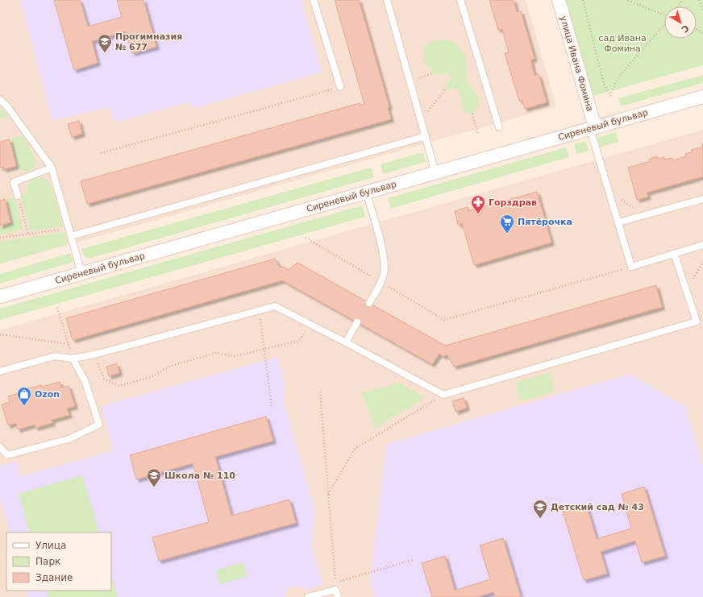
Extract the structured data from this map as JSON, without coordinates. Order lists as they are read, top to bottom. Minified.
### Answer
{"streets":{"street":["улица Ивана Фомина","Сиреневый бульвар"]},"crossings":[["улица Ивана Фомина","Сиреневый бульвар"]],"parks":["сад Ивана Фомина"],"places":{"school or university":["Прогимназия № 677","Школа № 110","Детский сад № 43"],"pharmacy":["Горздрав"],"supermarket":["Пятёрочка"],"shop":["Ozon"]},"legend":["Улица","Парк","Здание"],"north":"bottom right"}
